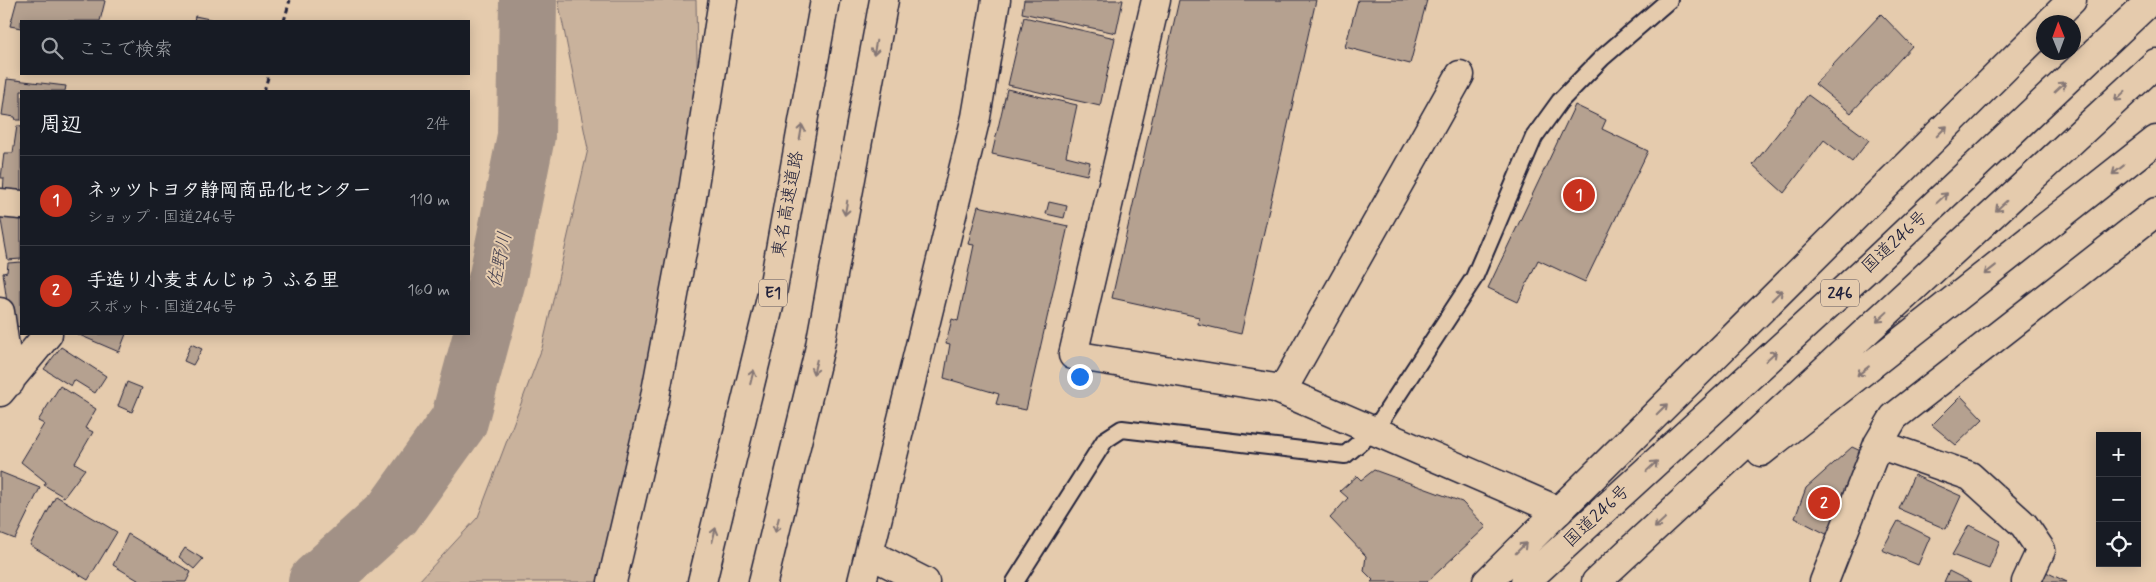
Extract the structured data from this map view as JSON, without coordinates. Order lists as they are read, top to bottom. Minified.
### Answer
{"streets":{"main road":["東名高速道路","国道246号","E1","246"]},"water":["佐野川"],"north":"top","page":{"search":"ここで検索","heading":["周辺","2件"],"list":[{"mark":"1","name":"ネッツトヨタ静岡商品化センター","note":"ショップ · 国道246号","value":"110 m"},{"mark":"2","name":"手造り小麦まんじゅう ふる里","note":"スポット · 国道246号","value":"160 m"}],"pins":["1","2"],"map_buttons":["+","−"]}}
